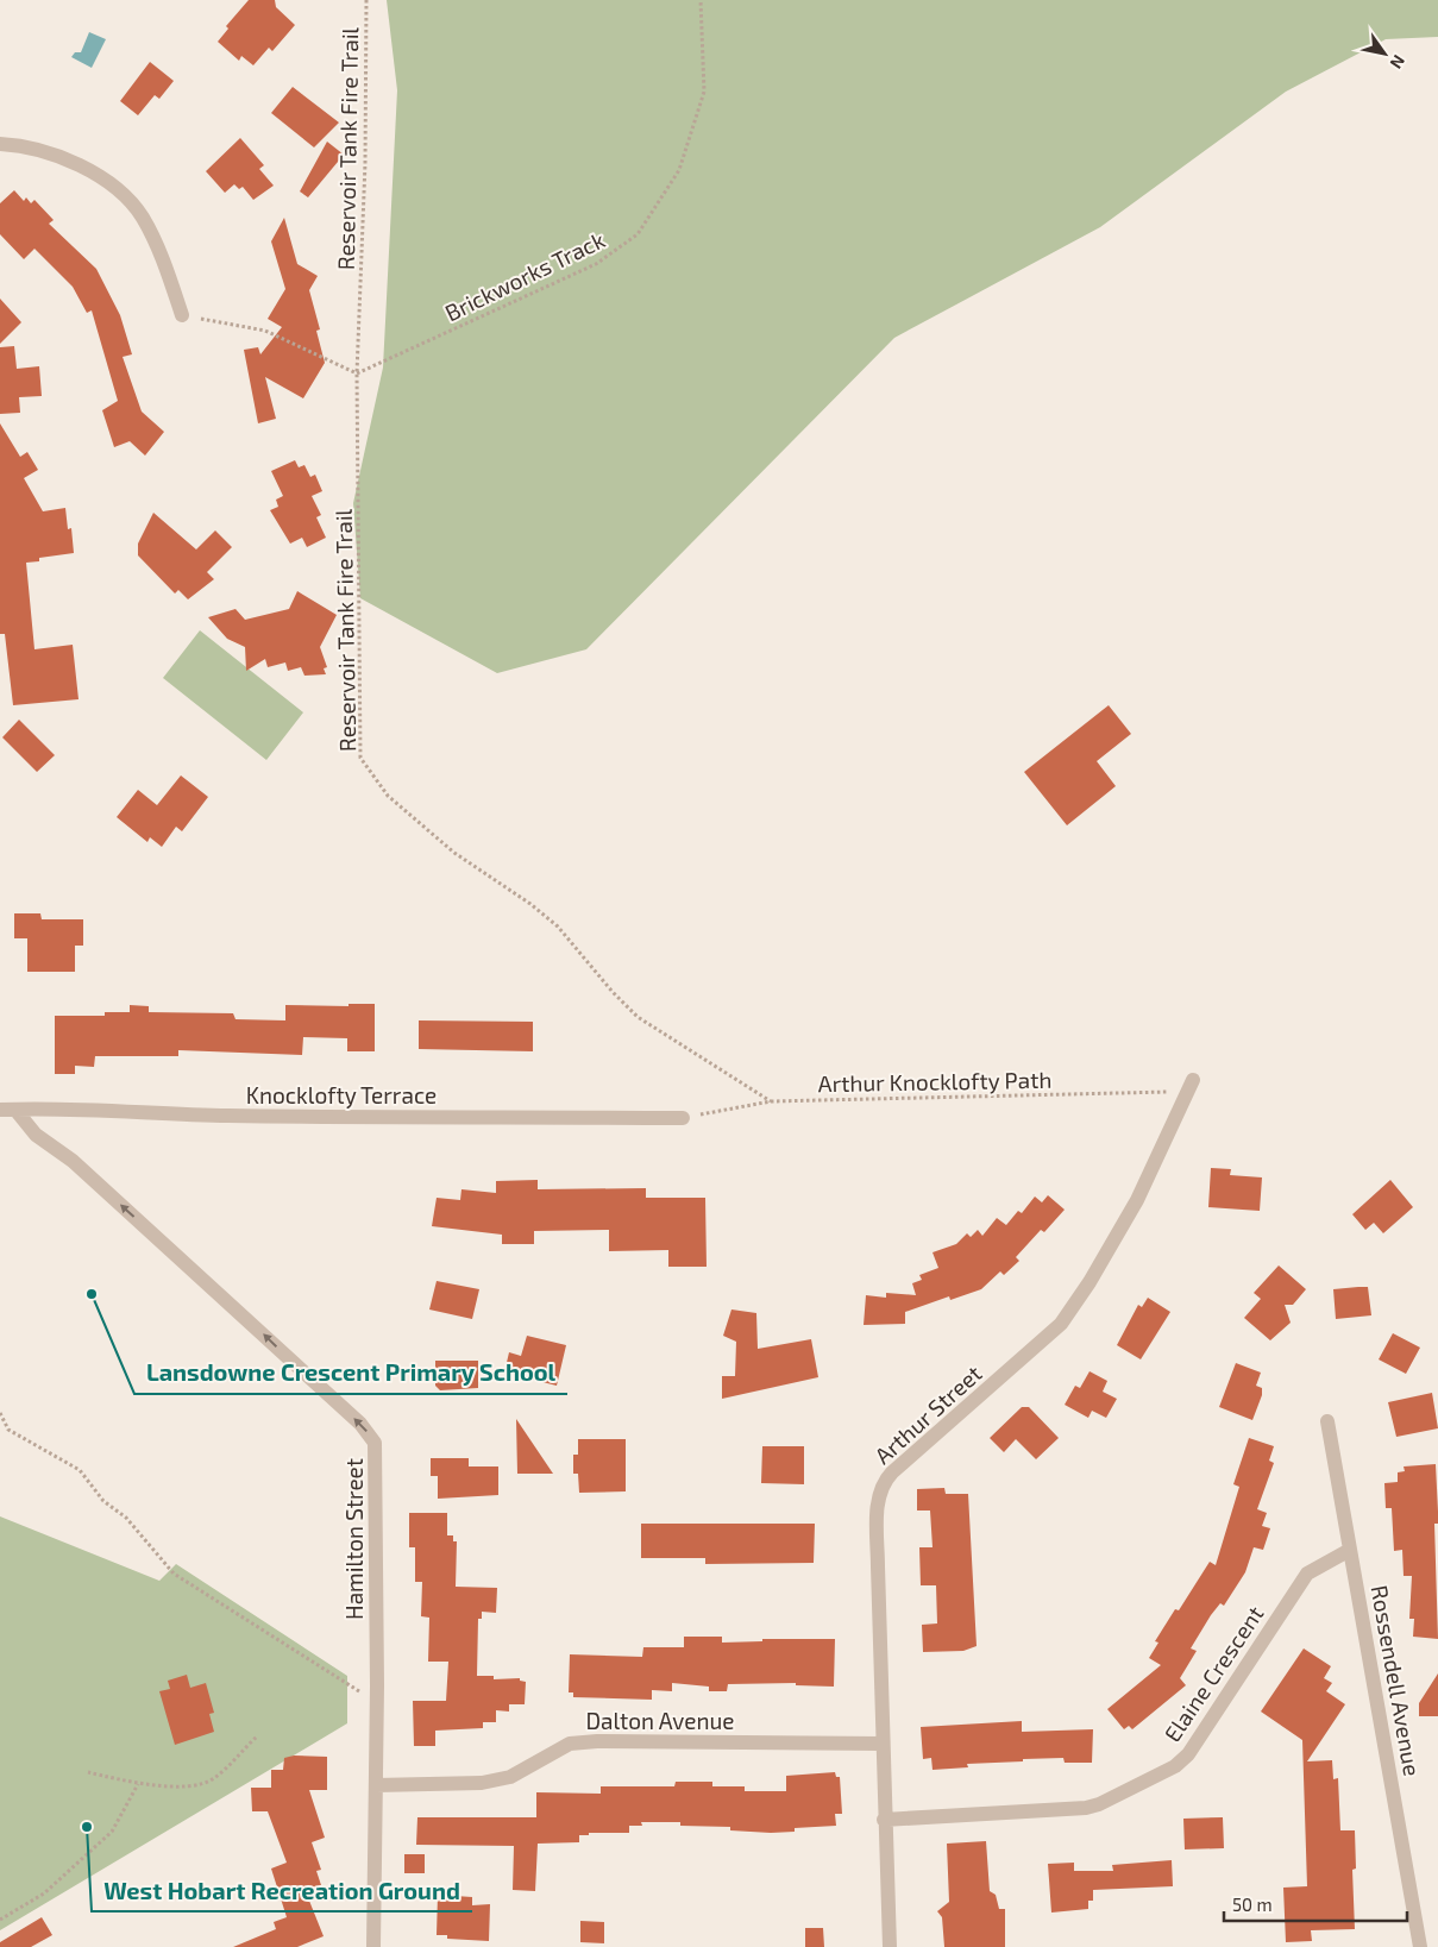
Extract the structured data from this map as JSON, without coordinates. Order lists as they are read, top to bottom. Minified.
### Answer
{"streets":{"street":["Knocklofty Terrace","Arthur Street","Hamilton Street","Elaine Crescent","Rossendell Avenue","Dalton Avenue"],"path":["Reservoir Tank Fire Trail","Brickworks Track","Arthur Knocklofty Path"]},"crossings":[["Reservoir Tank Fire Trail","Brickworks Track"],["Reservoir Tank Fire Trail","Arthur Knocklofty Path"],["Arthur Knocklofty Path","Knocklofty Terrace"],["Arthur Knocklofty Path","Arthur Street"],["Knocklofty Terrace","Hamilton Street"],["Arthur Street","Elaine Crescent"],["Arthur Street","Dalton Avenue"],["Hamilton Street","Dalton Avenue"],["Elaine Crescent","Rossendell Avenue"]],"one_way":["Hamilton Street"],"places":["Lansdowne Crescent Primary School","West Hobart Recreation Ground"],"scale_bar":"50 m","north":"bottom right"}
